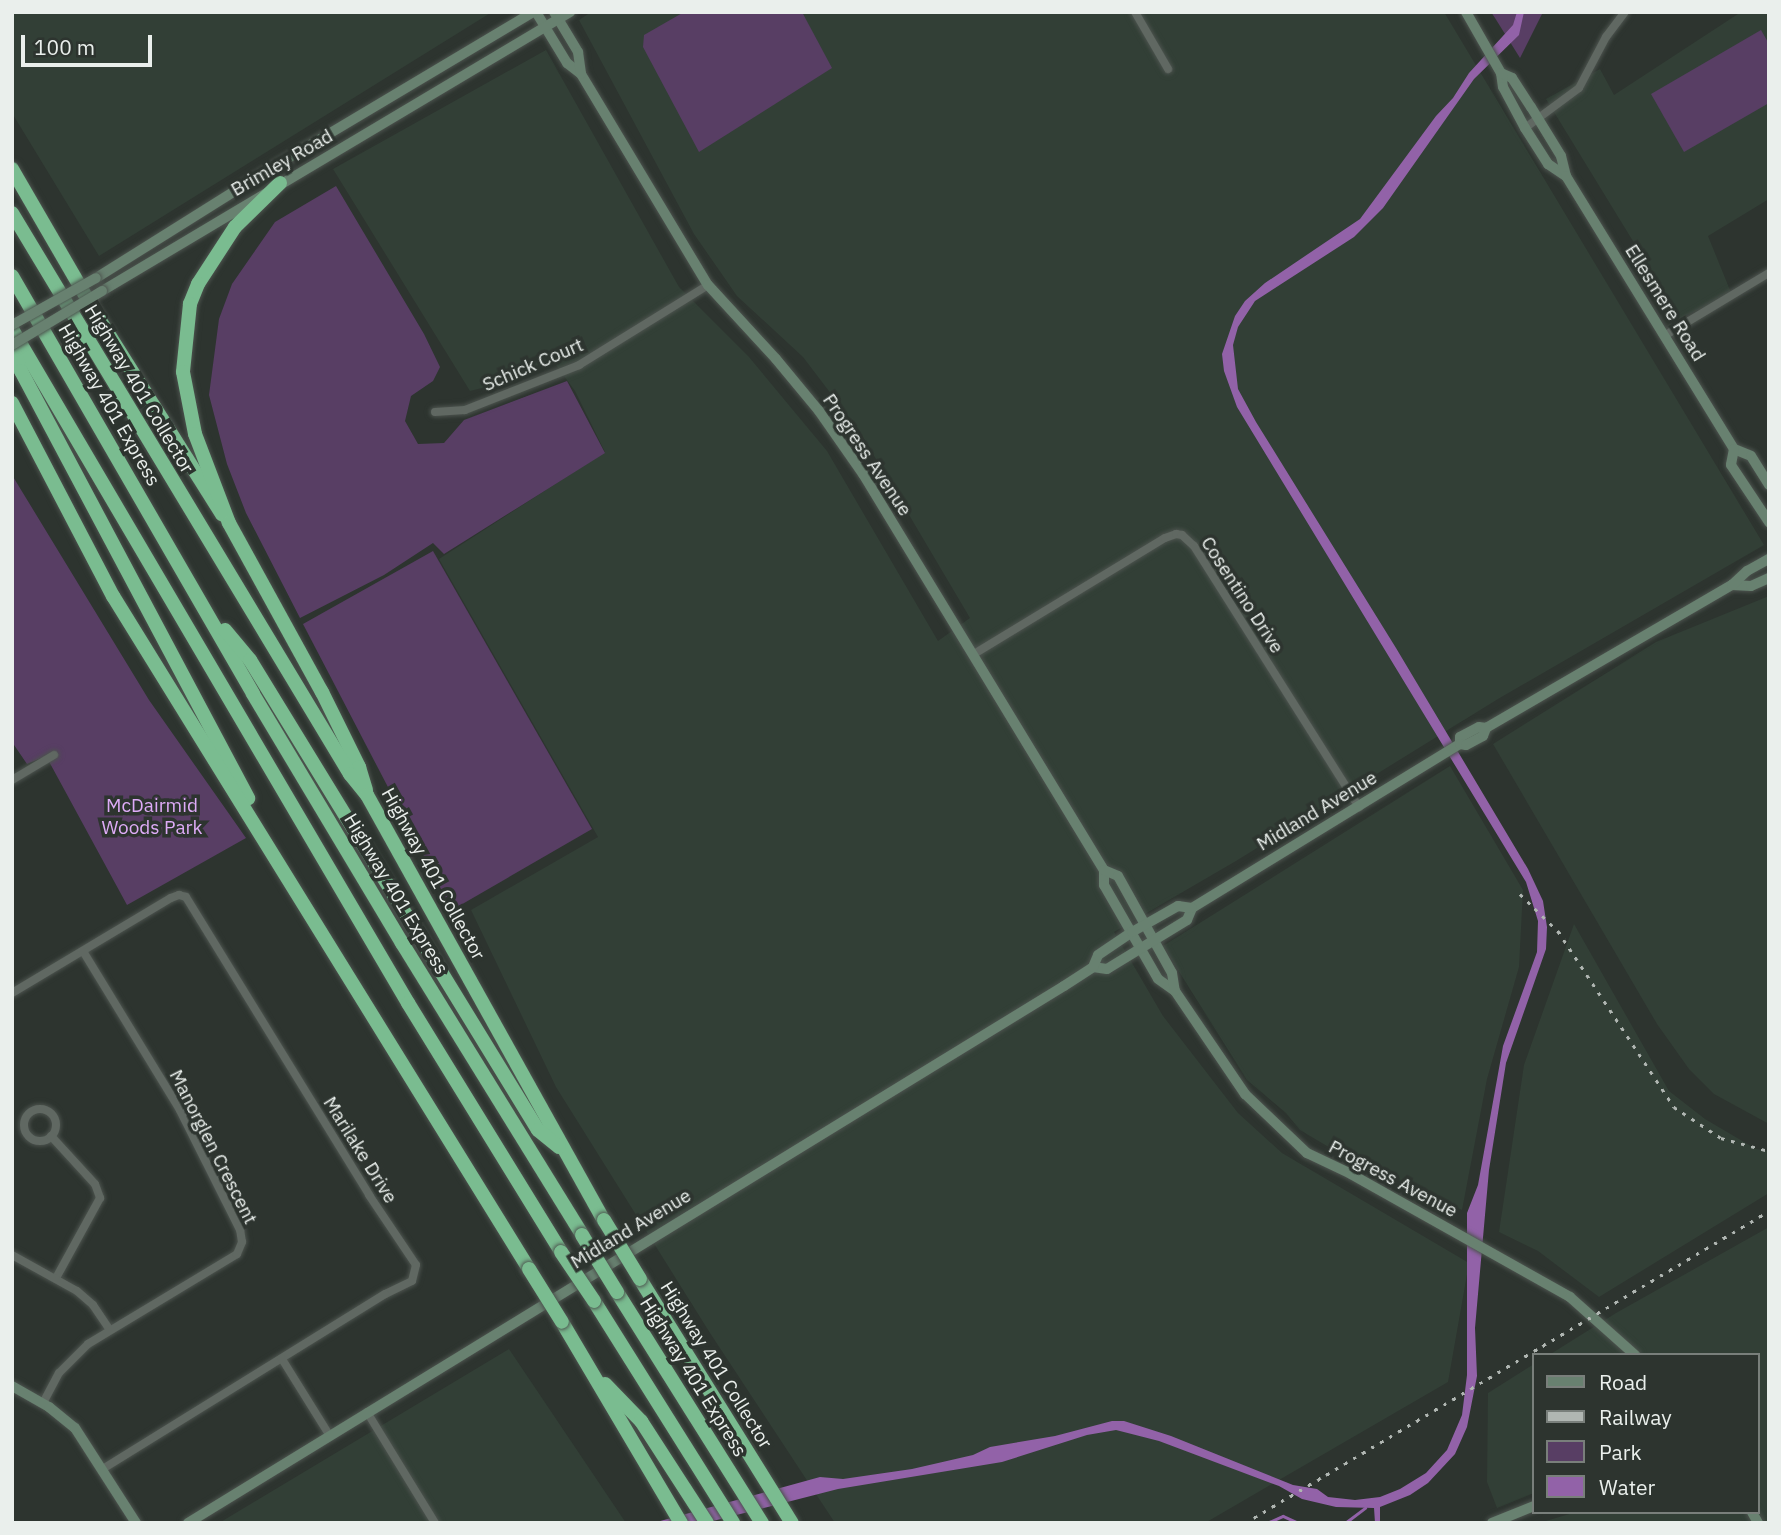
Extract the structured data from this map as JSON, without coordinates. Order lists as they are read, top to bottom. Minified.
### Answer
{"streets":{"highway":["Highway 401 Collector","Highway 401 Express"],"main road":["Brimley Road","Ellesmere Road","Progress Avenue","Midland Avenue"],"street":["Schick Court","Cosentino Drive","Manorglen Crescent","Marilake Drive"]},"crossings":[["Brimley Road","Progress Avenue"],["Schick Court","Progress Avenue"],["Progress Avenue","Cosentino Drive"],["Progress Avenue","Midland Avenue"],["Cosentino Drive","Midland Avenue"],["Manorglen Crescent","Marilake Drive"]],"parks":["McDairmid Woods Park"],"legend":["Road","Railway","Park","Water"],"scale_bar":"100 m"}
